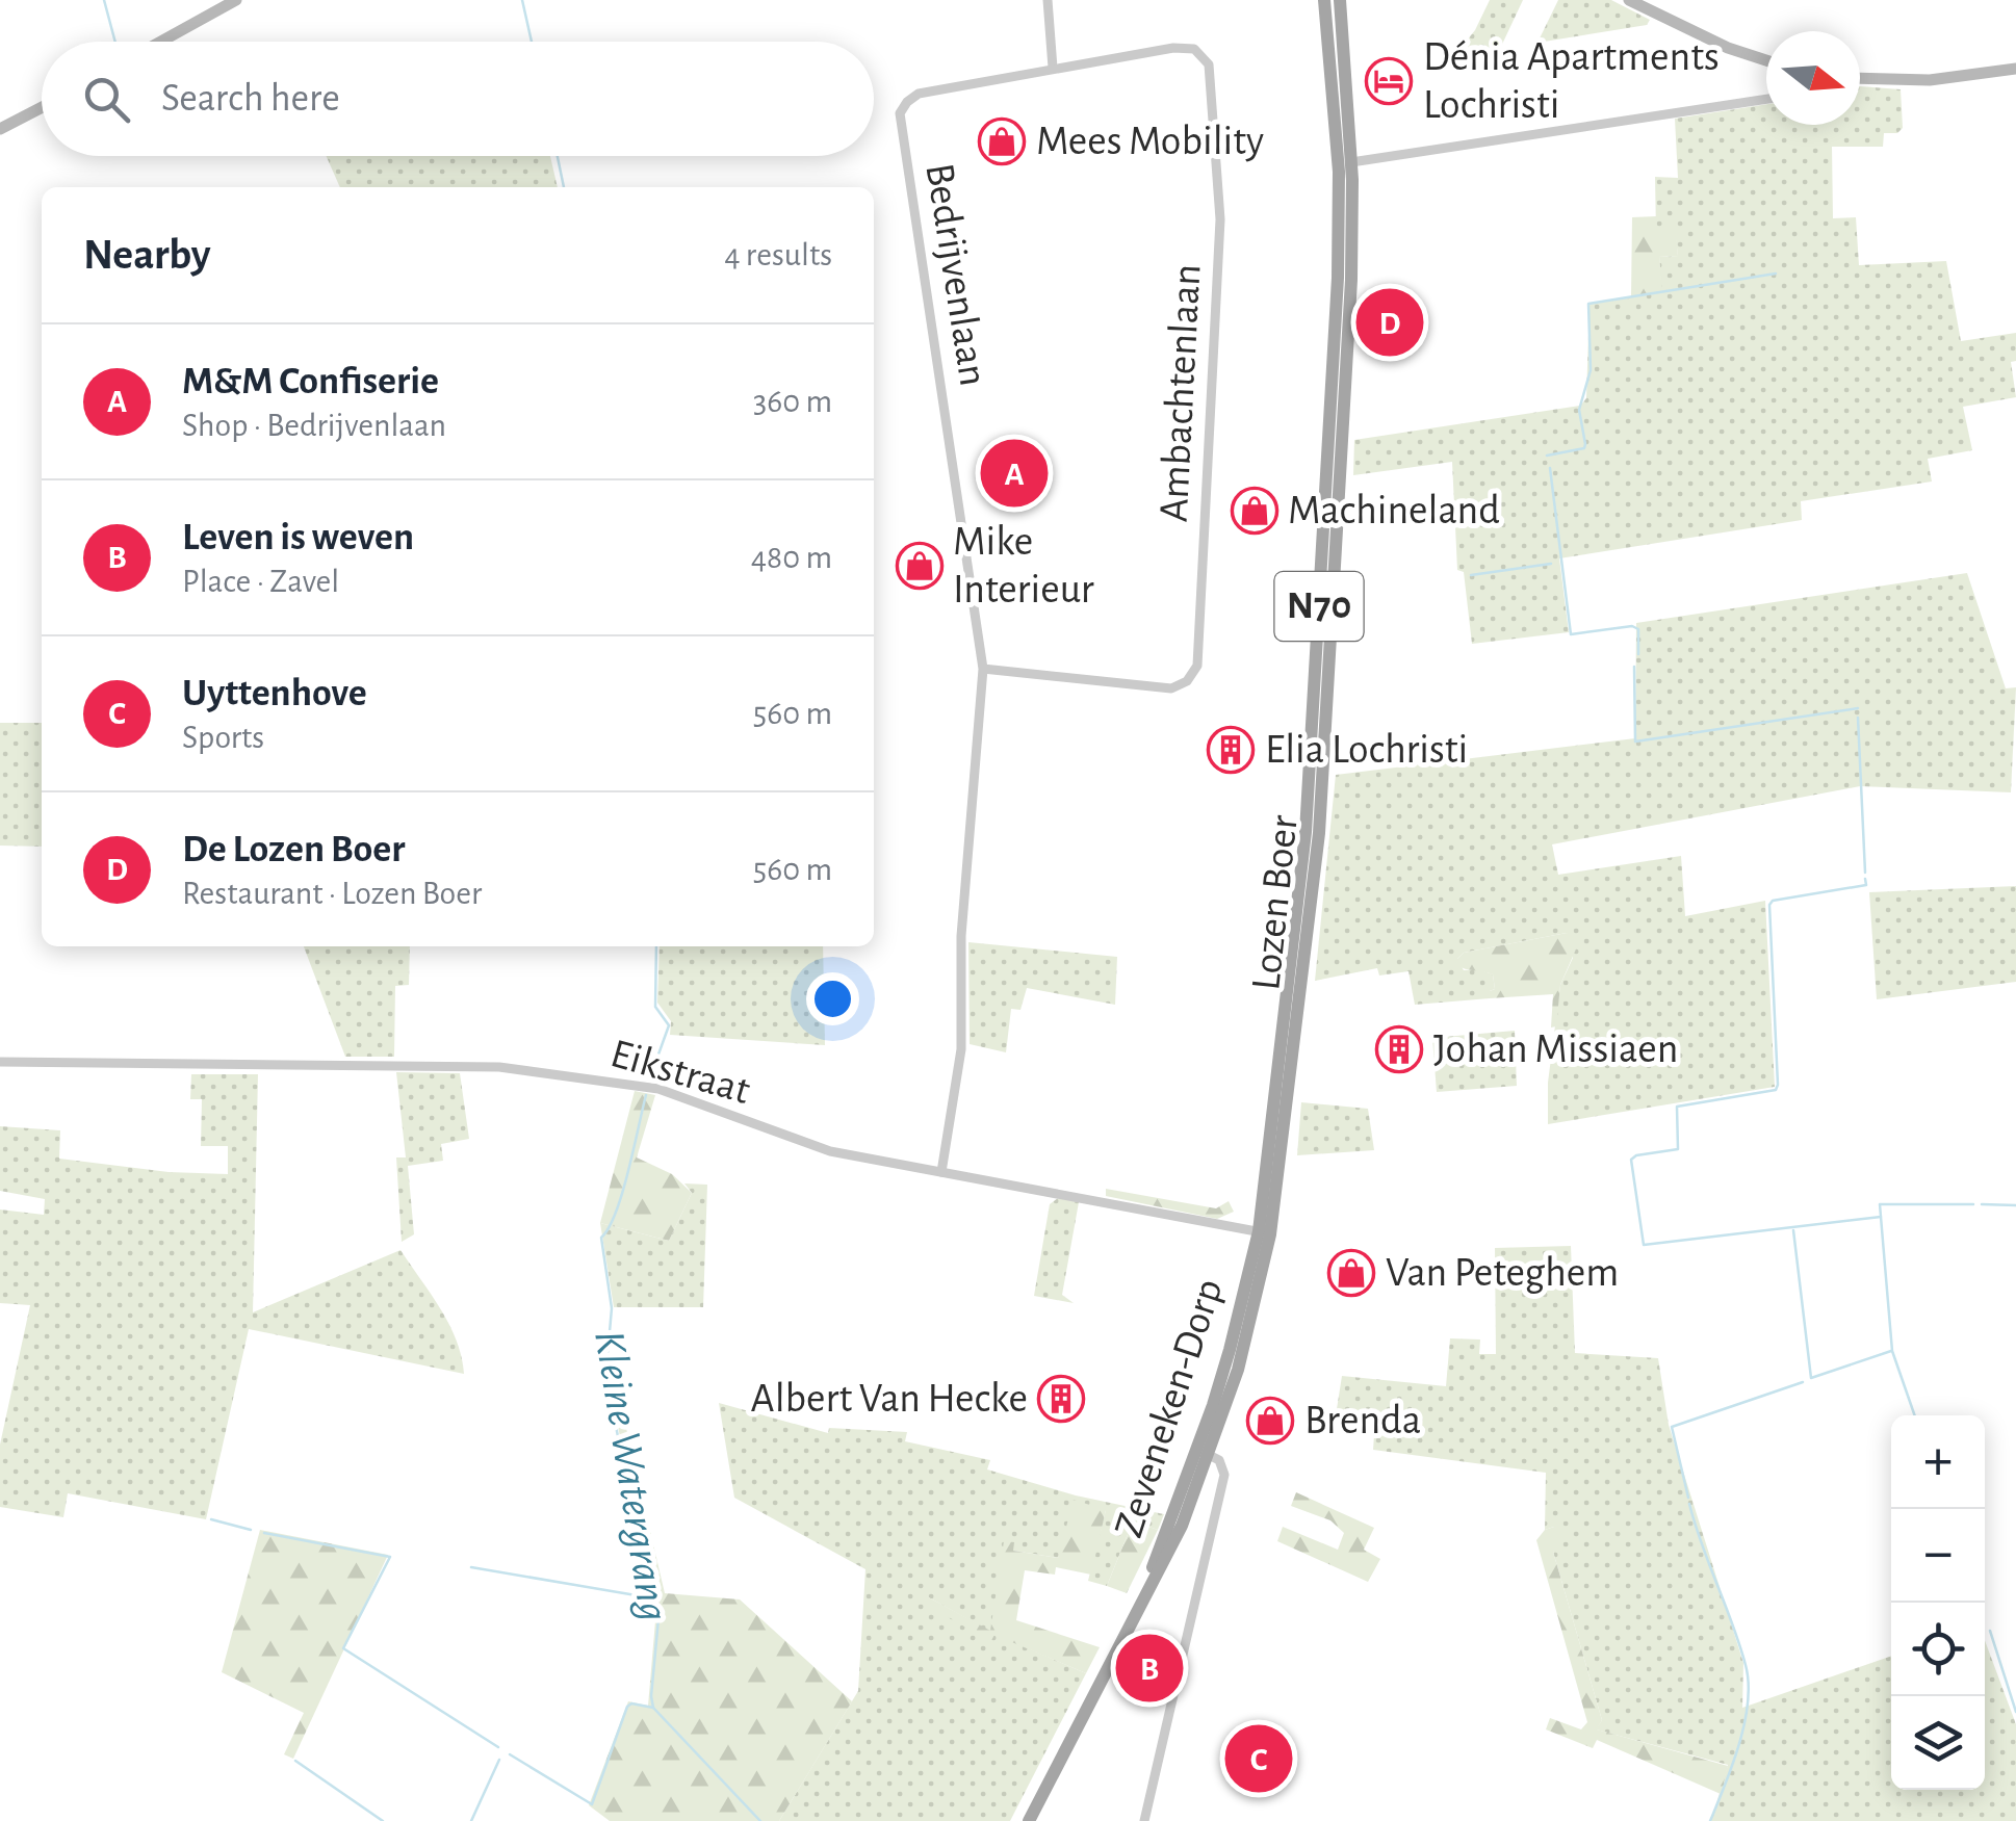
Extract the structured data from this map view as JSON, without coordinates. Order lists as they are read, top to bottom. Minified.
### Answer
{"streets":{"main road":["N70","Lozen Boer","Zeveneken-Dorp"],"street":["Bedrijvenlaan","Ambachtenlaan","Eikstraat"]},"crossings":[["Bedrijvenlaan","Ambachtenlaan"],["Bedrijvenlaan","Eikstraat"],["N70","Lozen Boer"],["Lozen Boer","Eikstraat"],["Lozen Boer","Zeveneken-Dorp"],["Eikstraat","Zeveneken-Dorp"]],"water":["Kleine Watergrang"],"places":{"hotel":["Dénia Apartments Lochristi"],"shop":["Mees Mobility","Machineland","Mike Interieur","Van Peteghem","Brenda"],"building":["Elia Lochristi","Johan Missiaen","Albert Van Hecke"]},"north":"right","page":{"search":"Search here","heading":["Nearby","4 results"],"pins":["D","A","B","C"],"list":[{"mark":"A","name":"M&M Confiserie","note":"Shop · Bedrijvenlaan","value":"360 m"},{"mark":"B","name":"Leven is weven","note":"Place · Zavel","value":"480 m"},{"mark":"C","name":"Uyttenhove","note":"Sports","value":"560 m"},{"mark":"D","name":"De Lozen Boer","note":"Restaurant · Lozen Boer","value":"560 m"}],"map_buttons":["+","−"]}}
